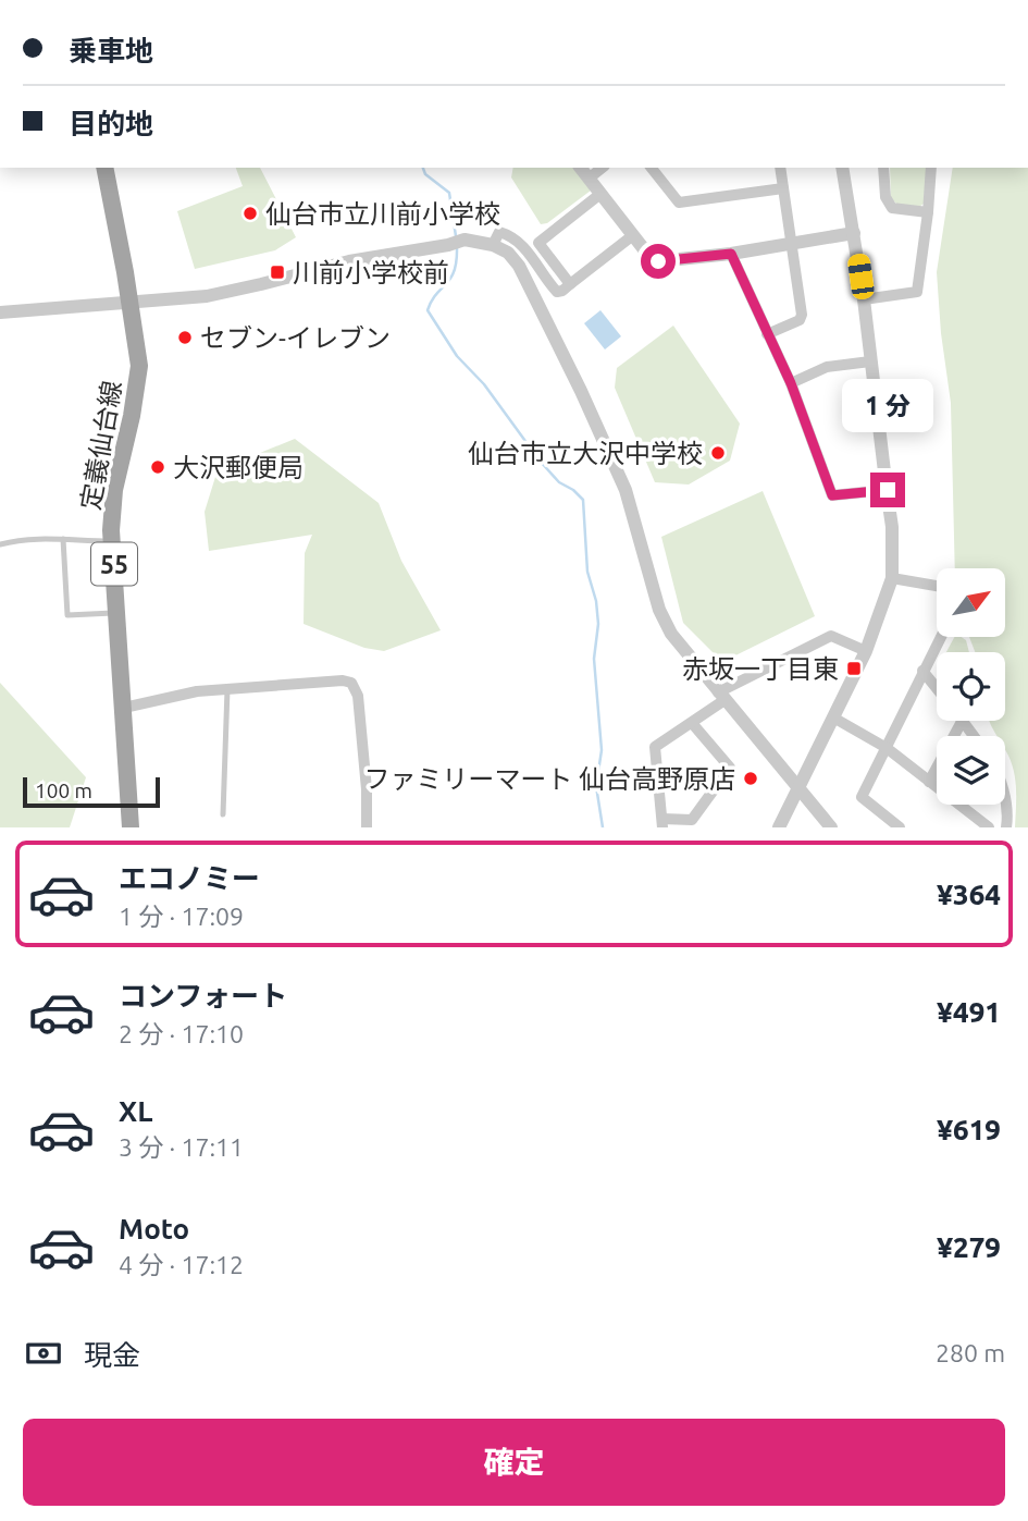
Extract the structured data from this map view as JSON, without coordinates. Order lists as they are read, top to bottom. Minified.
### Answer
{"streets":{"main road":["定義仙台線","55"]},"places":{"other":["仙台市立川前小学校","セブン-イレブン","仙台市立大沢中学校","大沢郵便局","ファミリーマート 仙台高野原店"],"transit":["川前小学校前","赤坂一丁目東"]},"scale_bar":"100 m","north":"top right","page":{"banner":["乗車地","目的地"],"bubble":"1 分","scale":"100 m","list":[{"name":"エコノミー","note":"1 分 · 17:09","value":"¥364"},{"name":"コンフォート","note":"2 分 · 17:10","value":"¥491"},{"name":"XL","note":"3 分 · 17:11","value":"¥619"},{"name":"Moto","note":"4 分 · 17:12","value":"¥279"}],"pay":["現金","280 m"],"buttons":"確定"}}
